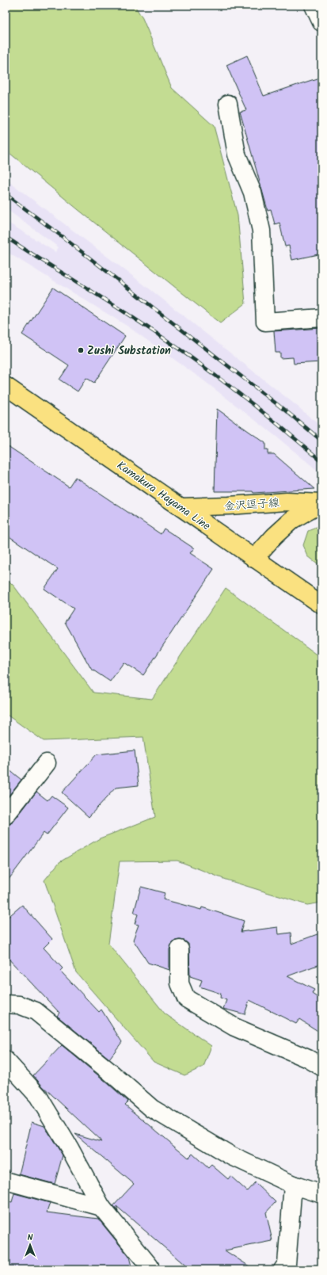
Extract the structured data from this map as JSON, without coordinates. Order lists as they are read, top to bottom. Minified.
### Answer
{"streets":{"main road":["Kamakura Hayama Line","金沢逗子線"]},"crossings":[["Kamakura Hayama Line","金沢逗子線"]],"places":["Zushi Substation"],"north":"top"}
